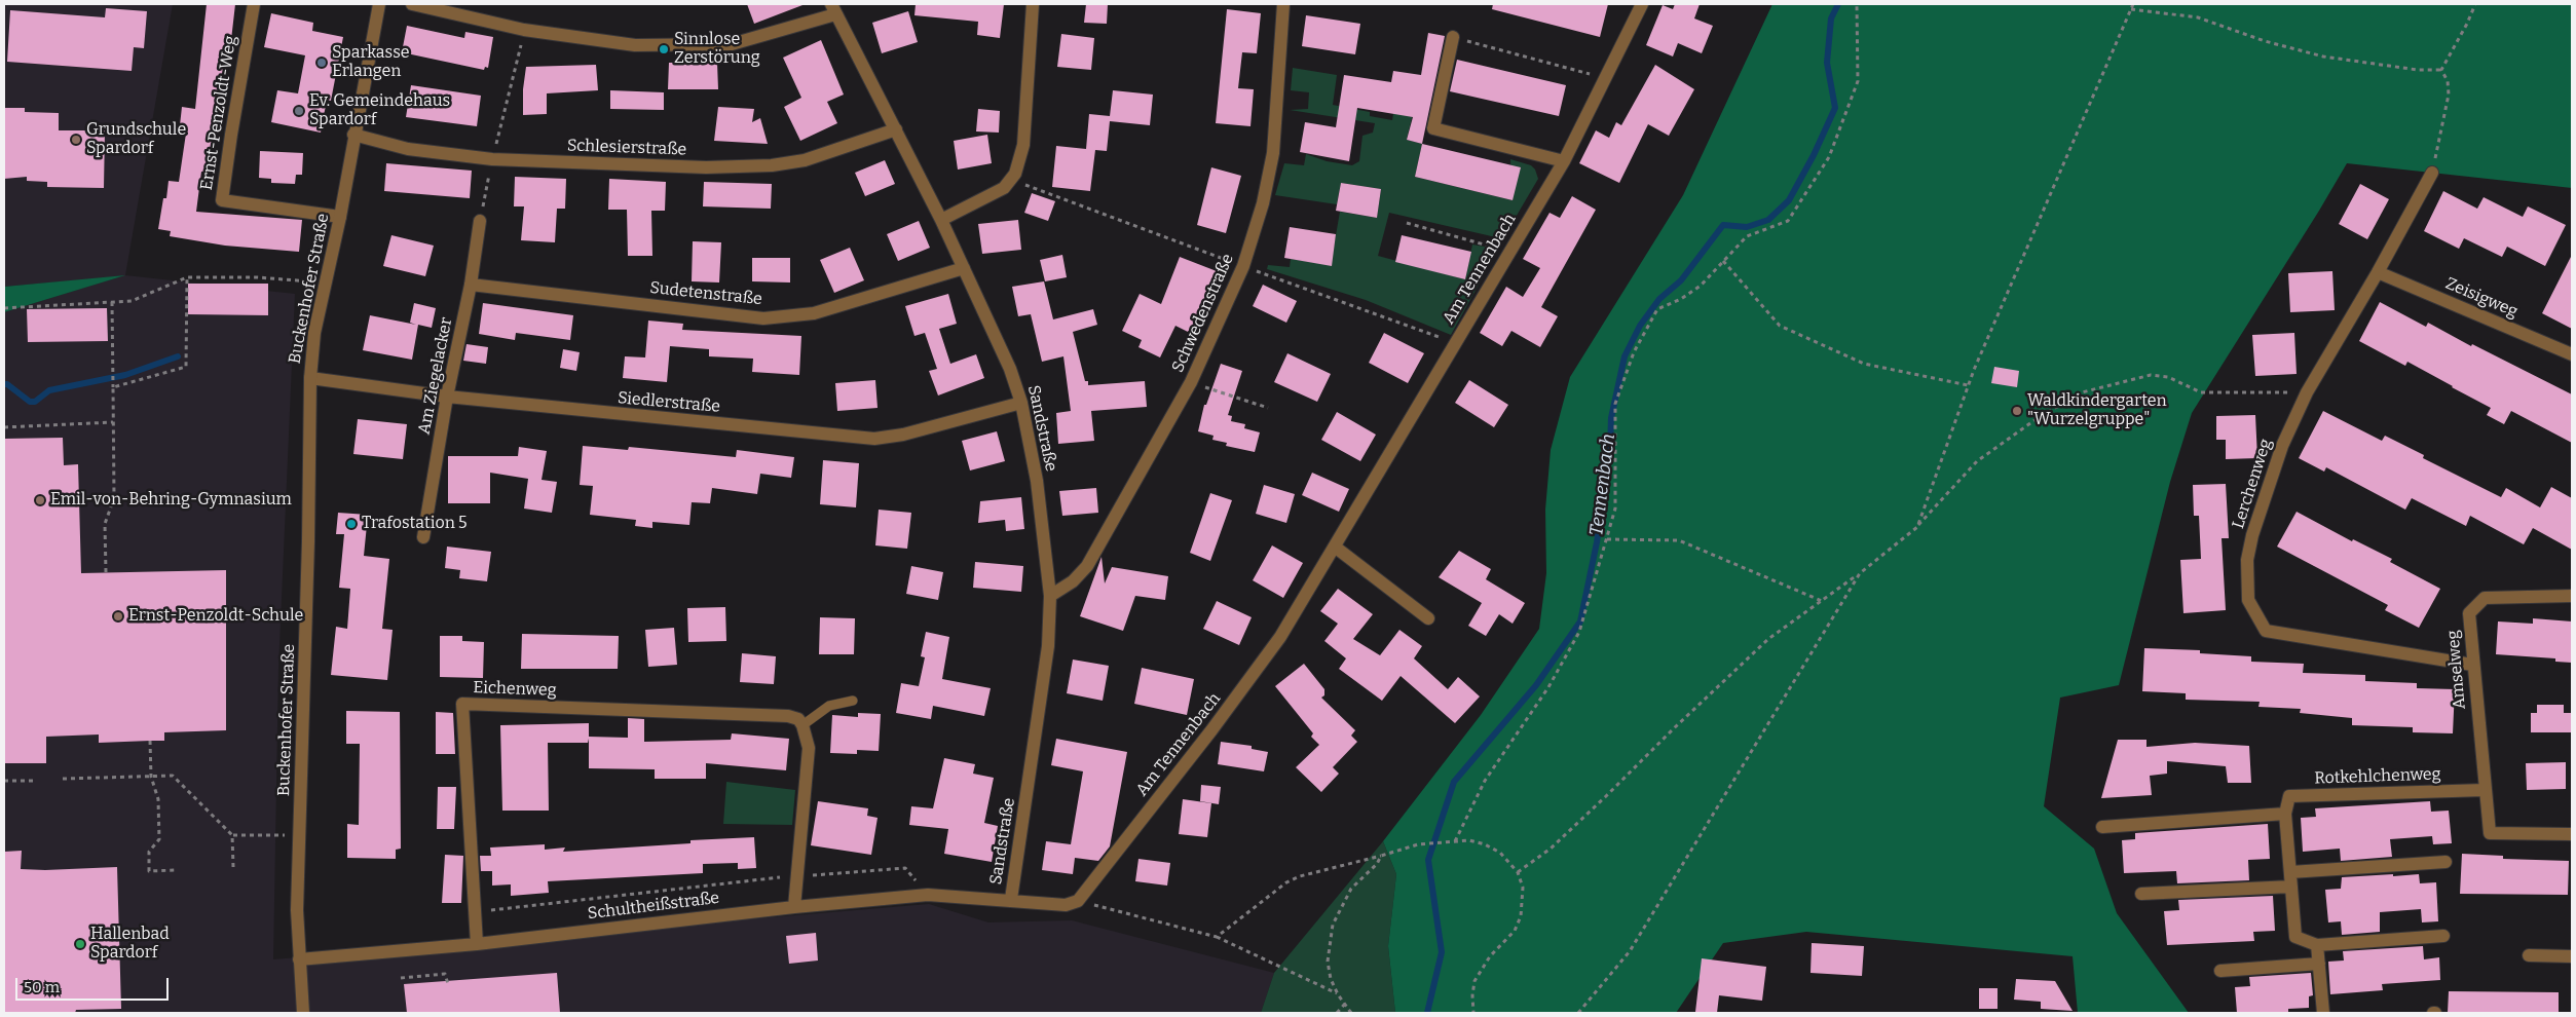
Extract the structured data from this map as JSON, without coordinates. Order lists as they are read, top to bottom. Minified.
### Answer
{"streets":{"street":["Ernst-Penzoldt-Weg","Schlesierstraße","Am Tennenbach","Buckenhofer Straße","Sudetenstraße","Zeisigweg","Schwedenstraße","Am Ziegelacker","Siedlerstraße","Sandstraße","Lerchenweg","Amselweg","Eichenweg","Rotkehlchenweg","Schultheißstraße"]},"crossings":[["Ernst-Penzoldt-Weg","Buckenhofer Straße"],["Schlesierstraße","Buckenhofer Straße"],["Schlesierstraße","Sandstraße"],["Buckenhofer Straße","Siedlerstraße"],["Buckenhofer Straße","Schultheißstraße"],["Sudetenstraße","Am Ziegelacker"],["Sudetenstraße","Sandstraße"],["Zeisigweg","Lerchenweg"],["Schwedenstraße","Sandstraße"],["Am Ziegelacker","Siedlerstraße"],["Siedlerstraße","Sandstraße"],["Sandstraße","Schultheißstraße"],["Lerchenweg","Amselweg"],["Amselweg","Rotkehlchenweg"],["Eichenweg","Schultheißstraße"]],"water":["Tennenbach"],"places":["Sinnlose Zerstörung","Sparkasse Erlangen","Ev. Gemeindehaus Spardorf","Grundschule Spardorf","Waldkindergarten \"Wurzelgruppe\"","Emil-von-Behring-Gymnasium","Trafostation 5","Ernst-Penzoldt-Schule","Hallenbad Spardorf"],"scale_bar":"50 m"}
